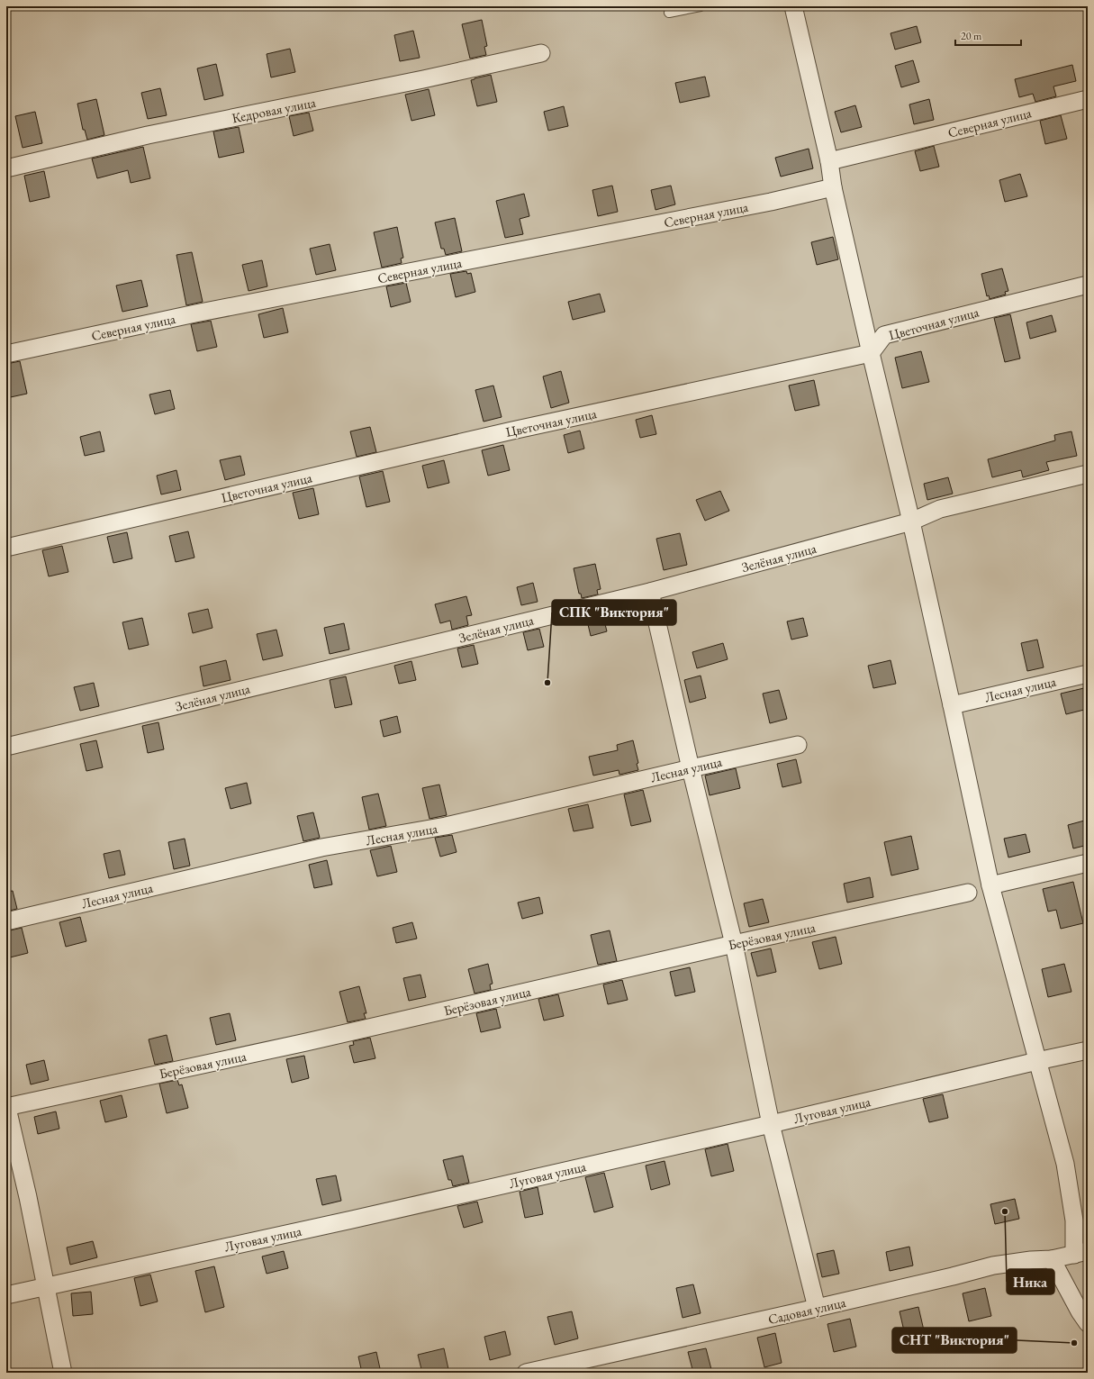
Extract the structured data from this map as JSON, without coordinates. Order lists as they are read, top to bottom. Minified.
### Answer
{"streets":{"street":["Кедровая улица","Северная улица","Цветочная улица","Зелёная улица","Лесная улица","Берёзовая улица","Луговая улица","Садовая улица"]},"places":["СПК \"Виктория\"","Ника","СНТ \"Виктория\""],"scale_bar":"20 m"}
